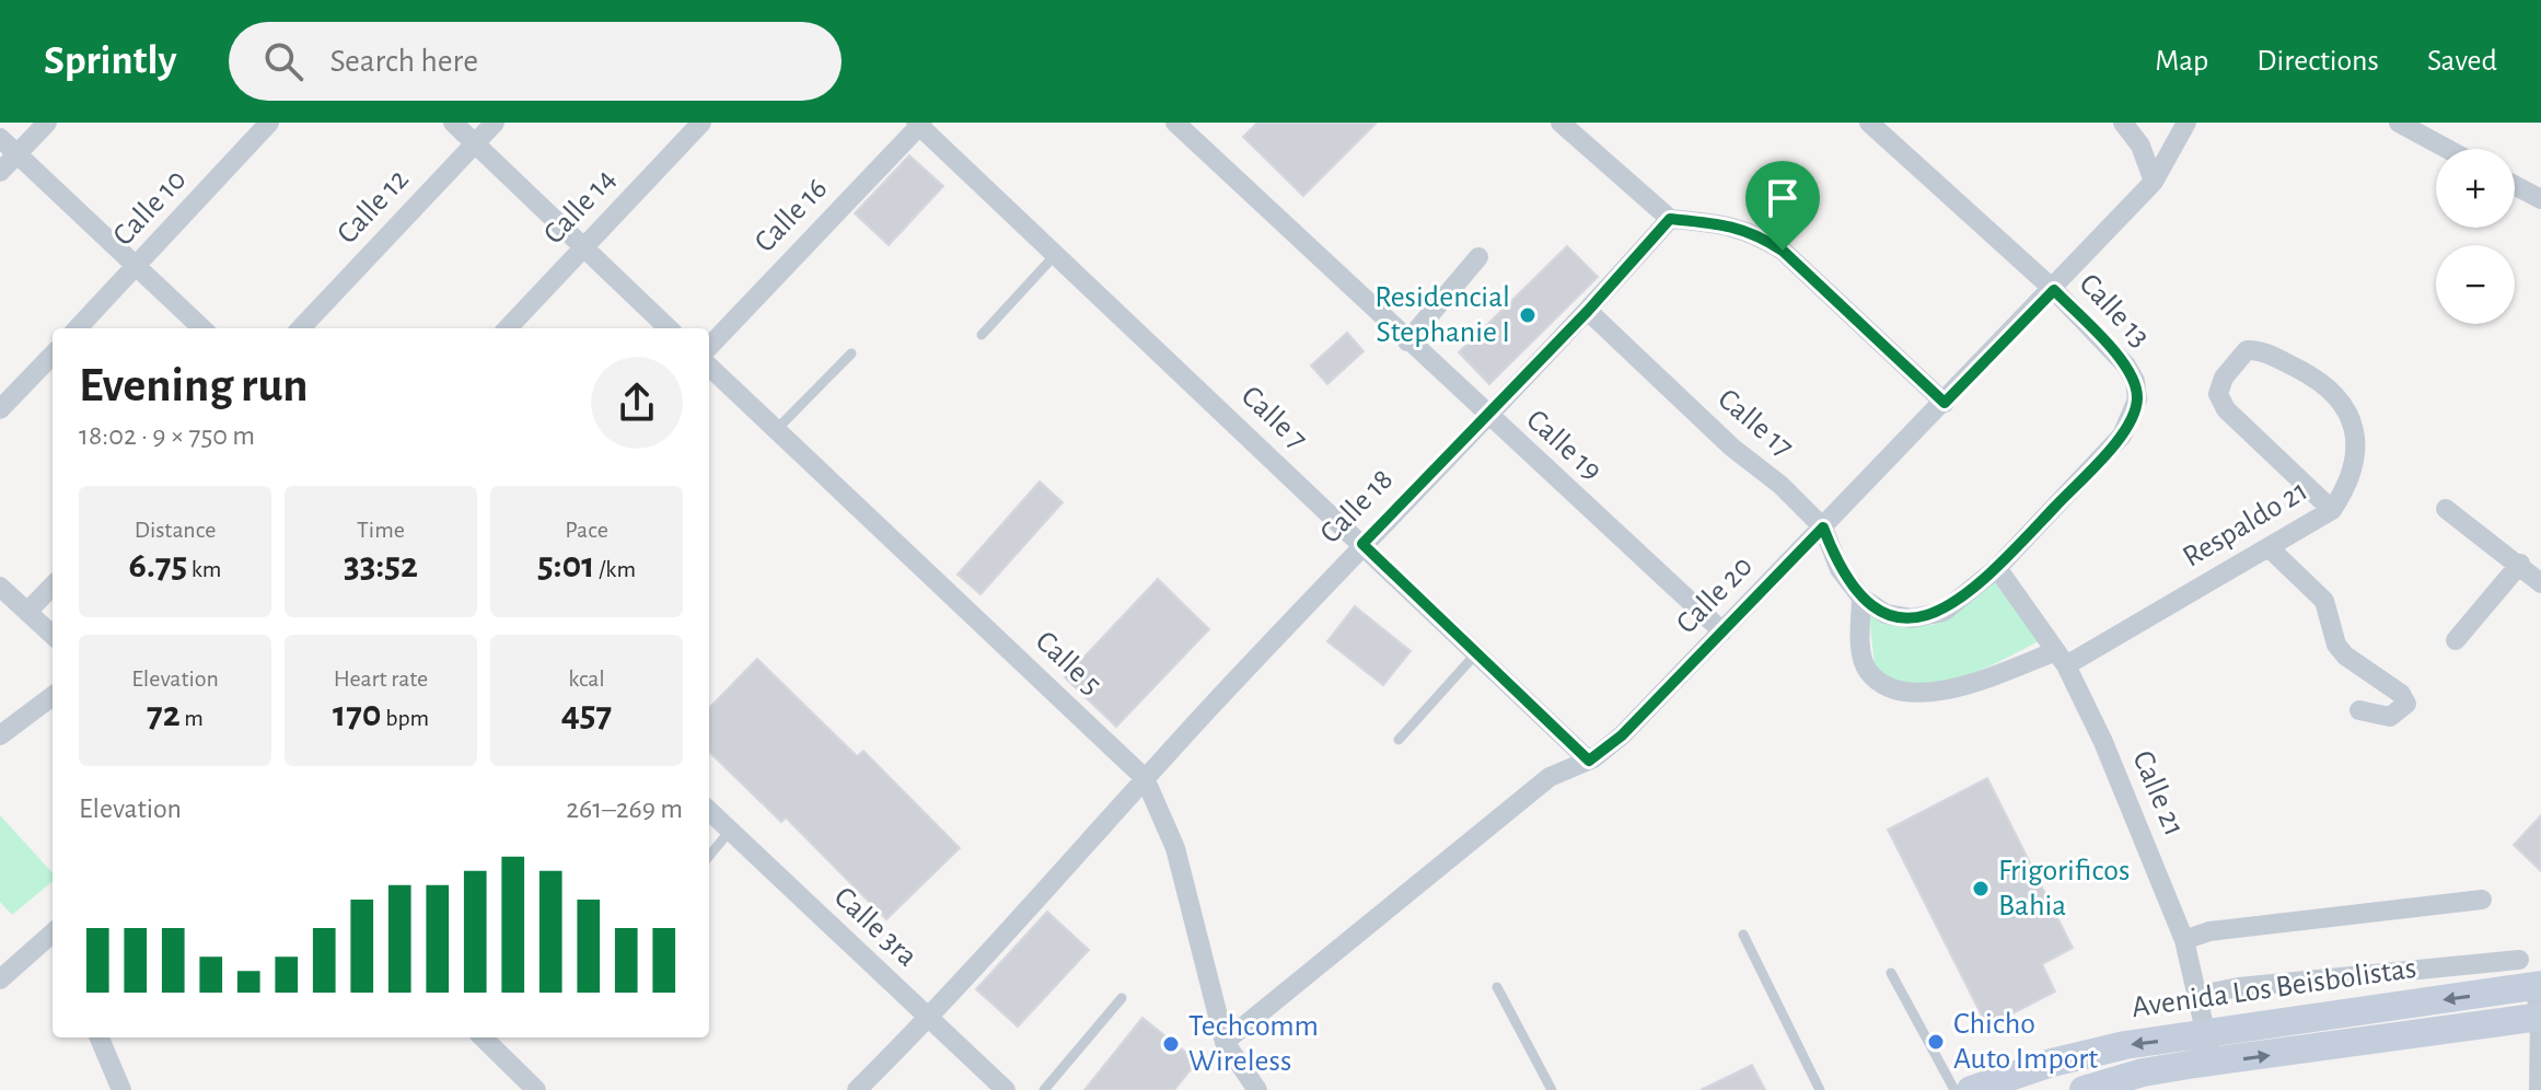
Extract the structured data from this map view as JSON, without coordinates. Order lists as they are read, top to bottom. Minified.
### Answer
{"streets":{"main road":["Avenida Los Beisbolistas"],"street":["Calle 12","Calle 14","Calle 10","Calle 16","Calle 13","Calle 7","Calle 17","Calle 19","Calle 18","Respaldo 21","Calle 20","Calle 5","Calle 21","Calle 3ra"]},"crossings":[["Calle 16","Calle 7"],["Calle 13","Calle 17"],["Calle 13","Calle 20"],["Calle 13","Calle 21"],["Calle 7","Calle 18"],["Calle 7","Calle 20"],["Calle 17","Calle 18"],["Calle 17","Calle 20"],["Calle 17","Calle 21"],["Calle 19","Calle 18"],["Calle 19","Calle 20"],["Calle 18","Calle 5"],["Calle 18","Calle 3ra"],["Respaldo 21","Calle 21"],["Calle 20","Calle 5"],["Calle 21","Avenida Los Beisbolistas"]],"places":["Residencial Stephanie I","Frigorificos Bahia","Chicho Auto Import","Techcomm Wireless"],"page":{"header":"Sprintly","search":"Search here","nav":["Map","Directions","Saved"],"map_buttons":["+","−"],"heading":["Evening run","18:02 · 9 × 750 m"],"stats":[["Distance","6.75 km"],["Time","33:52"],["Pace","5:01 /km"],["Elevation","72 m"],["Heart rate","170 bpm"],["kcal","457"]],"chart":["Elevation","261–269 m"]}}
